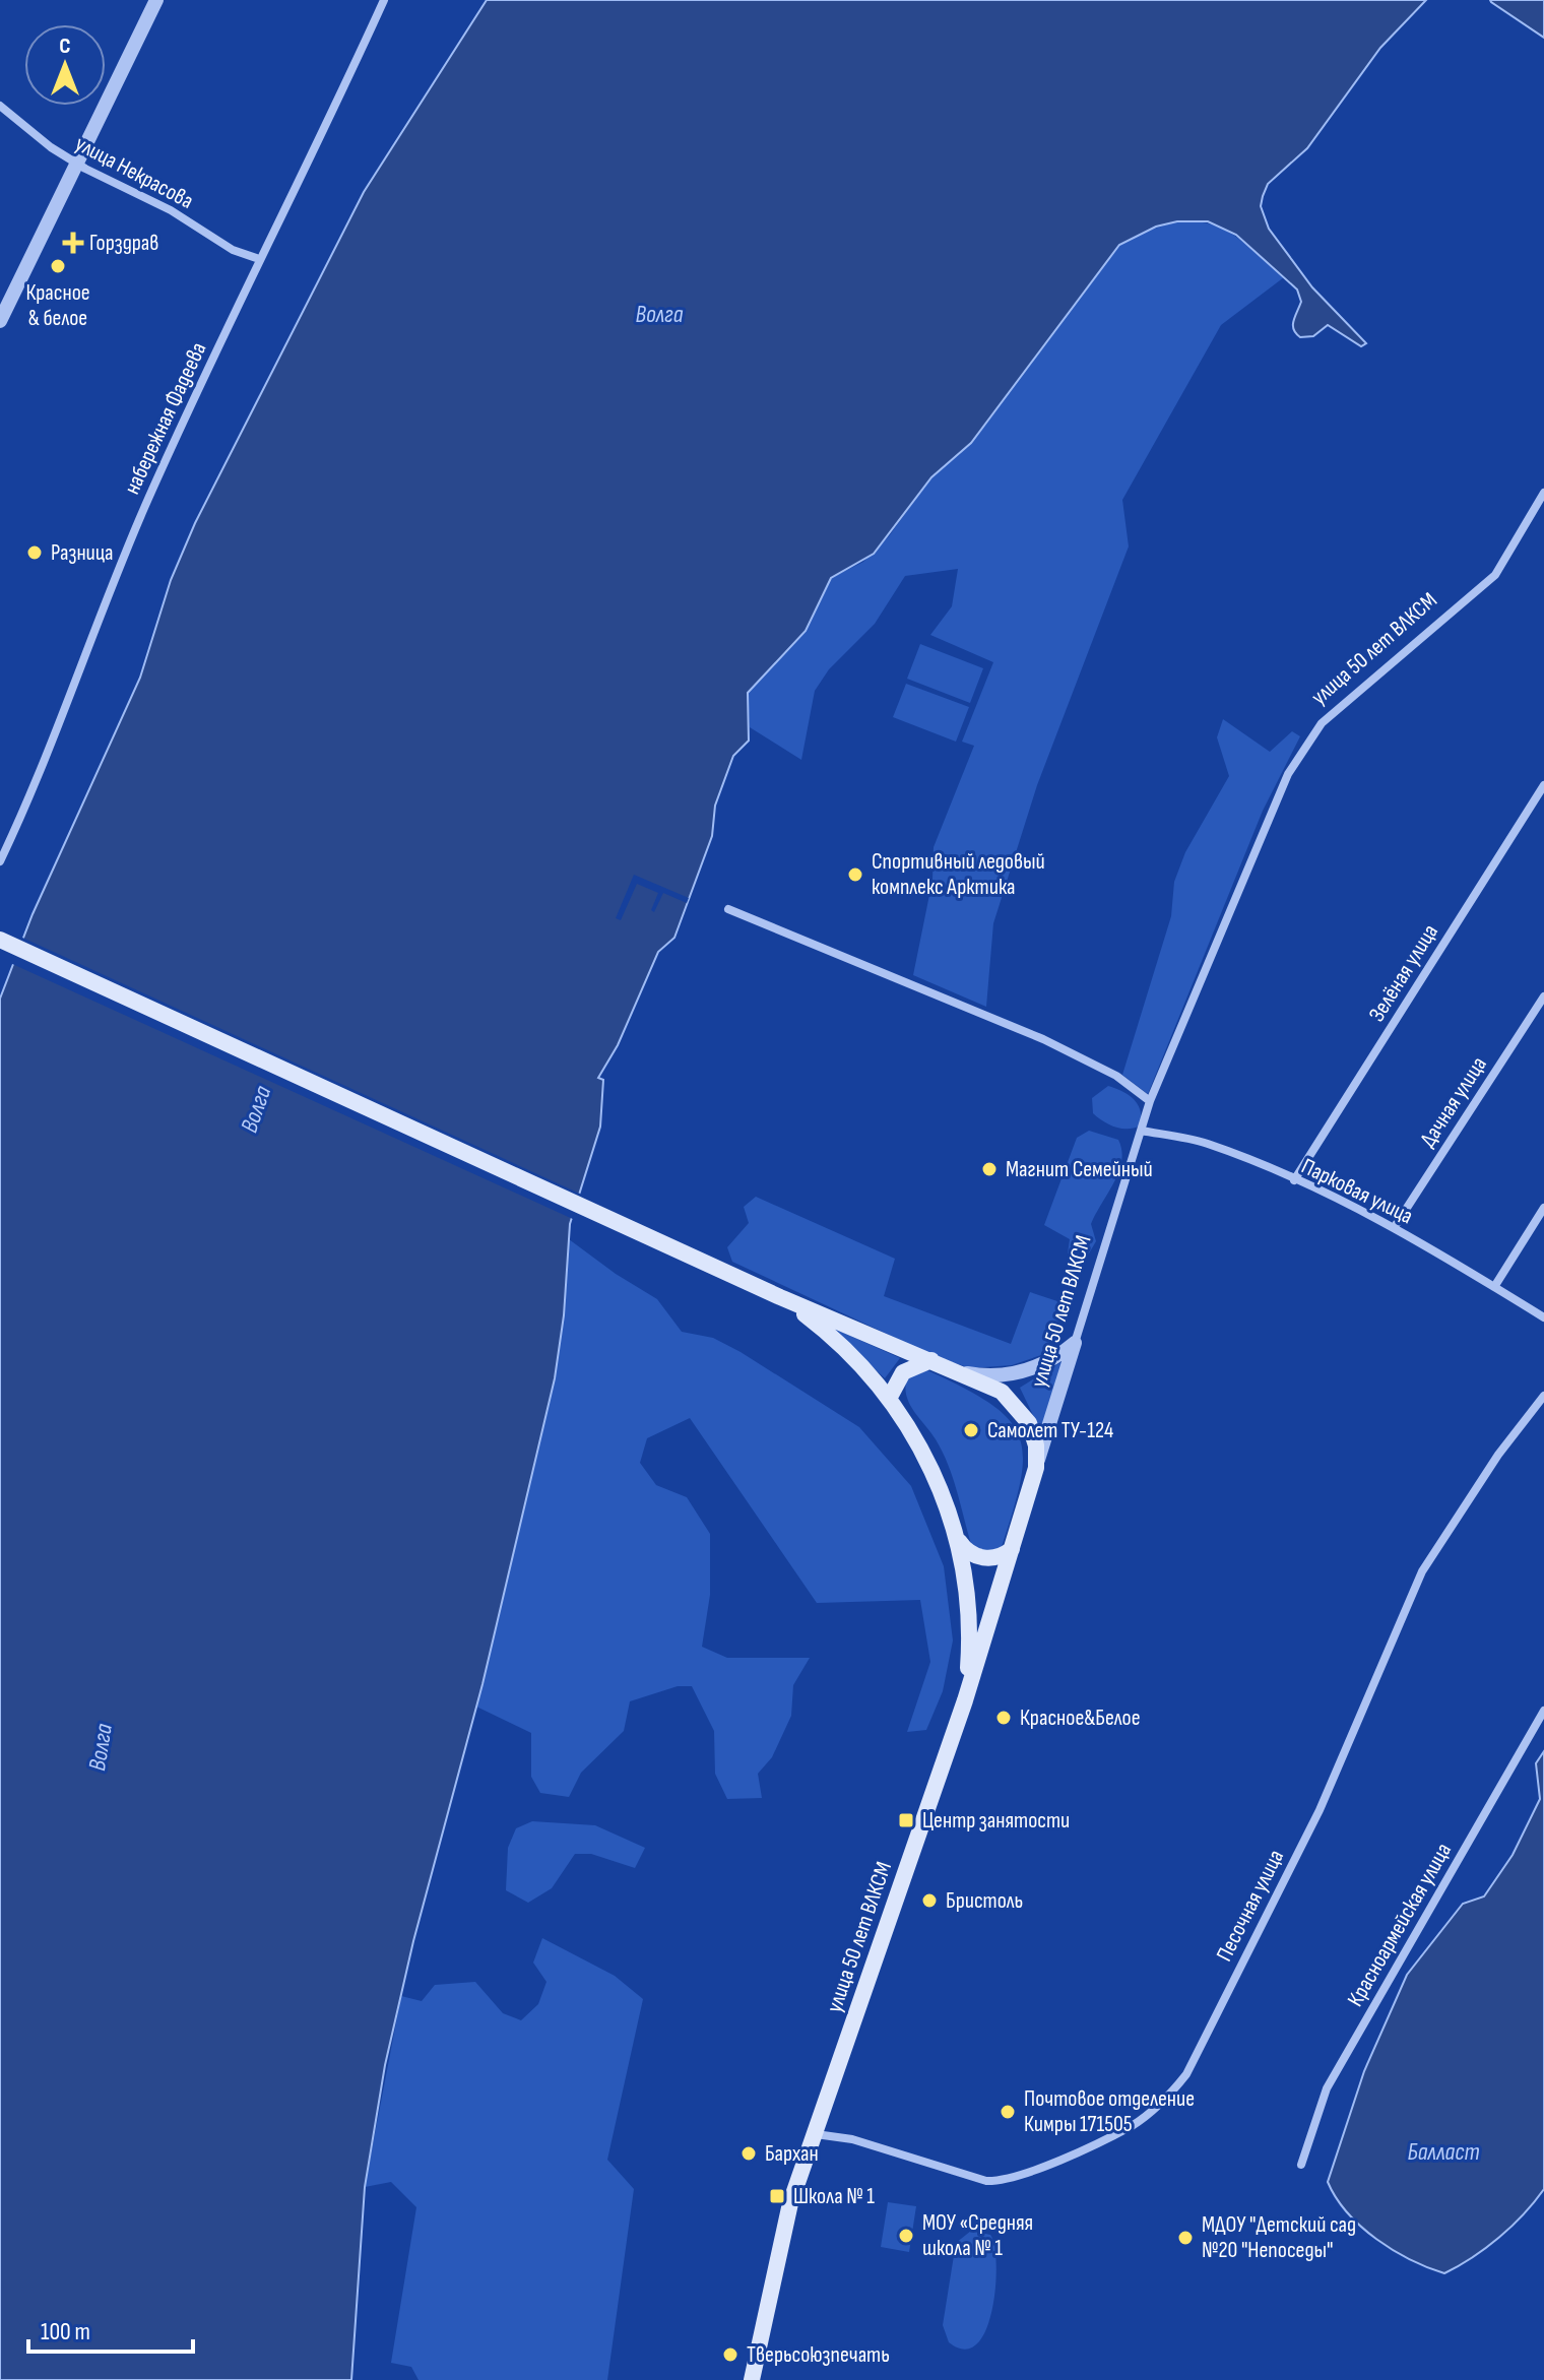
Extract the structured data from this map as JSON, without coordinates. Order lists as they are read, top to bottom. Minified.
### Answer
{"streets":{"main road":["улица 50 лет ВЛКСМ"],"street":["улица Некрасова","набережная Фадеева","Зелёная улица","Дачная улица","Парковая улица","Песочная улица","Красноармейская улица"]},"crossings":[["улица Некрасова","набережная Фадеева"],["улица 50 лет ВЛКСМ","Парковая улица"],["улица 50 лет ВЛКСМ","Песочная улица"],["Зелёная улица","Парковая улица"],["Дачная улица","Парковая улица"]],"water":["Волга","Балласт"],"places":{"health":["Горздрав"],"other":["Красное & белое","Разница","Спортивный ледовый комплекс Арктика","Магнит Семейный","Самолет ТУ-124","Красное&Белое","Бристоль","Почтовое отделение Кимры 171505","Бархан","МОУ «Средняя школа № 1","МДОУ \"Детский сад №20 \"Непоседы\"","Тверьсоюзпечать"],"transit":["Центр занятости","Школа № 1"]},"scale_bar":"100 m","north":"top"}
